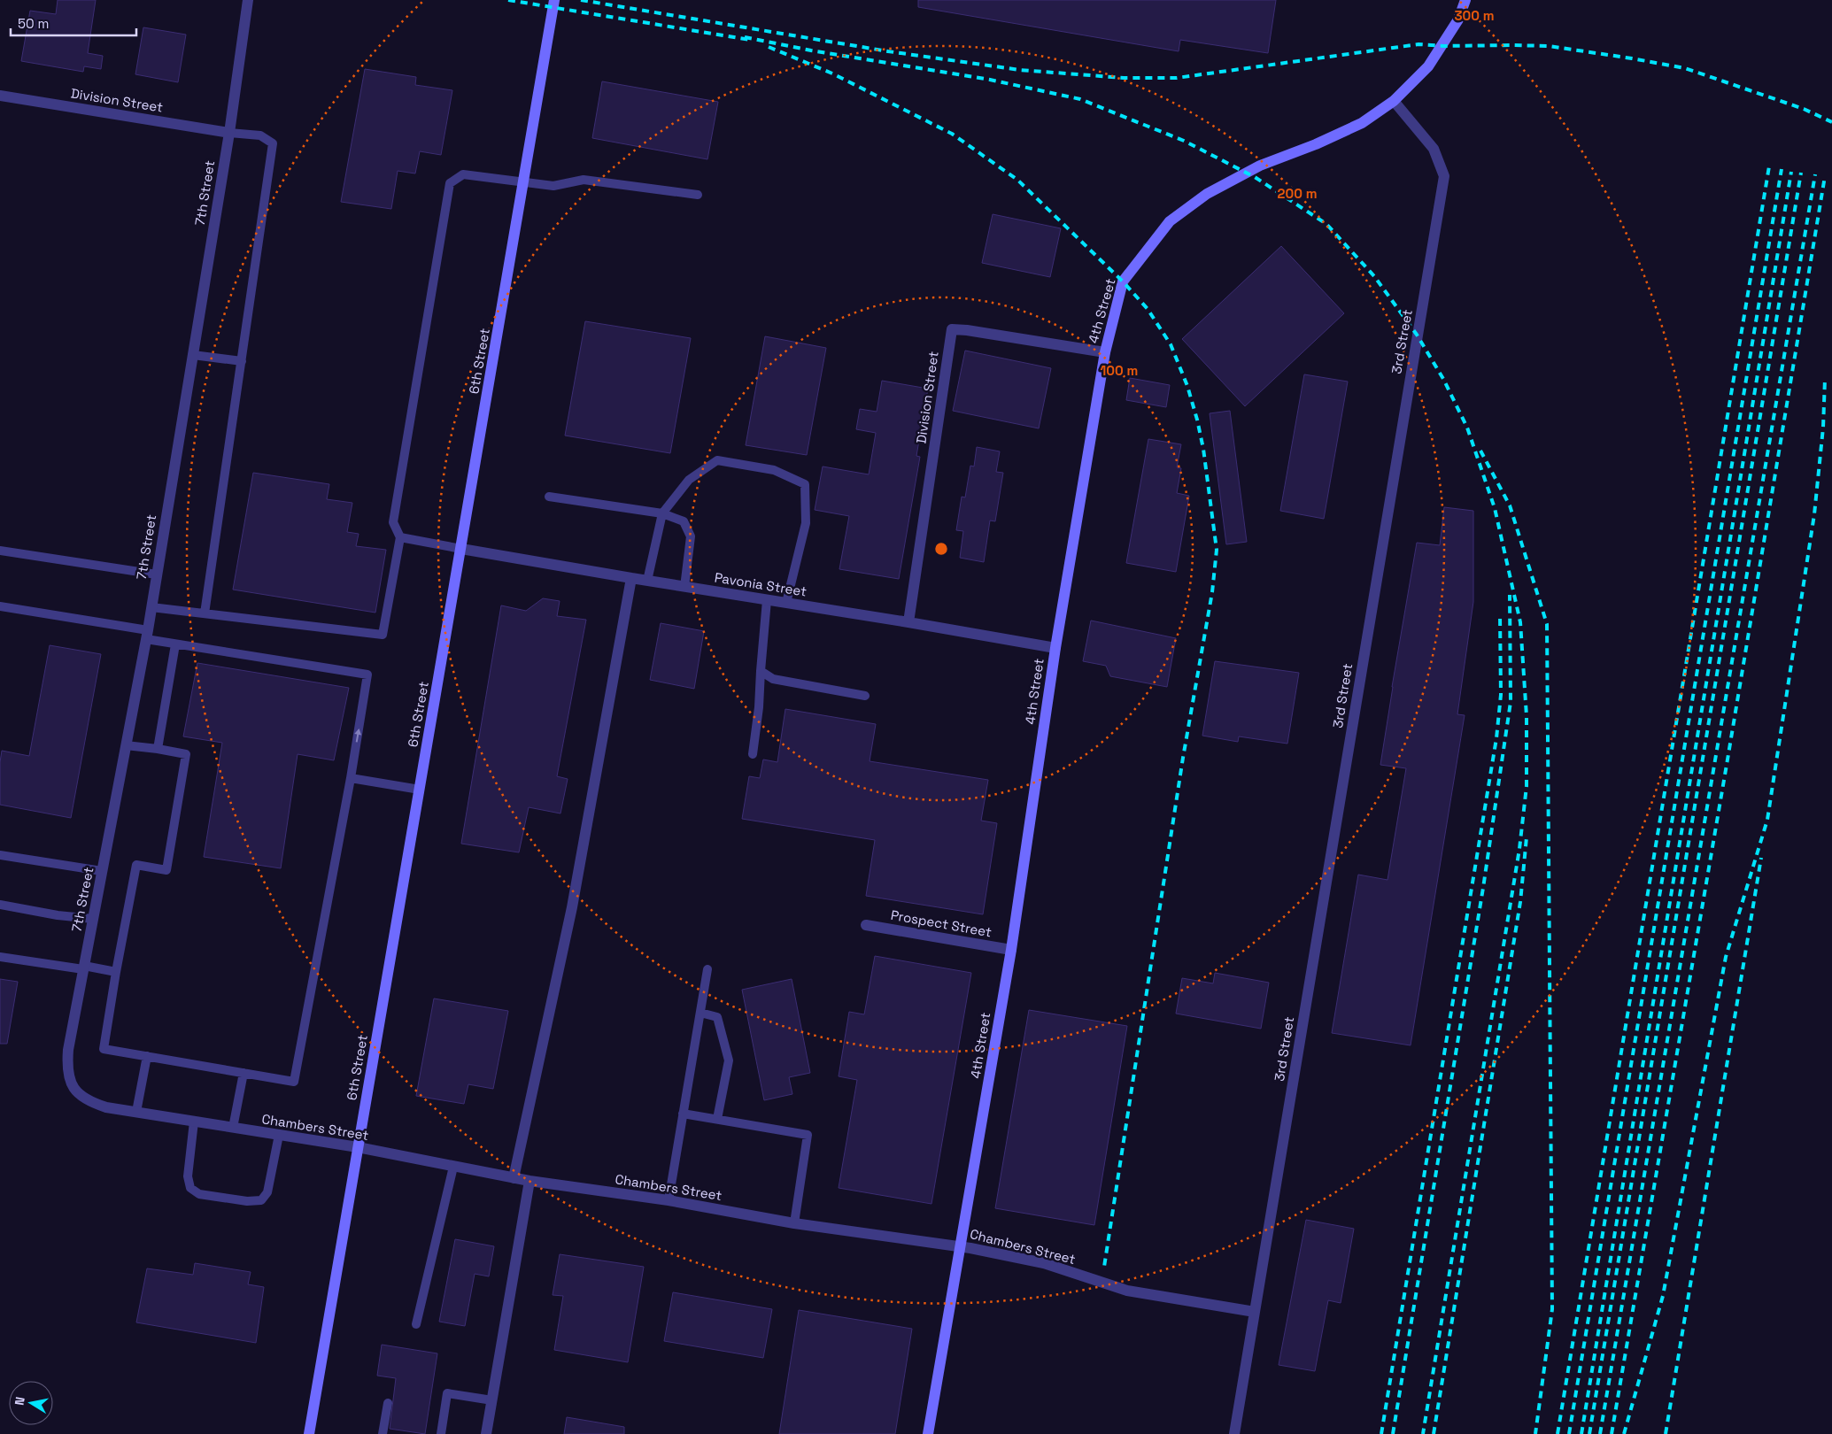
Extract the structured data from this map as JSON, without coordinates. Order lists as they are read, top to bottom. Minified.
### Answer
{"streets":{"main road":["4th Street","6th Street"],"street":["Division Street","7th Street","3rd Street","Pavonia Street","Prospect Street","Chambers Street"]},"crossings":[["Division Street","7th Street"],["Division Street","4th Street"],["Division Street","Pavonia Street"],["7th Street","Chambers Street"],["4th Street","3rd Street"],["4th Street","Pavonia Street"],["4th Street","Prospect Street"],["4th Street","Chambers Street"],["3rd Street","Chambers Street"],["6th Street","Pavonia Street"],["6th Street","Chambers Street"]],"scale_bar":"50 m","north":"left","rings":["300 m","200 m","100 m"]}
